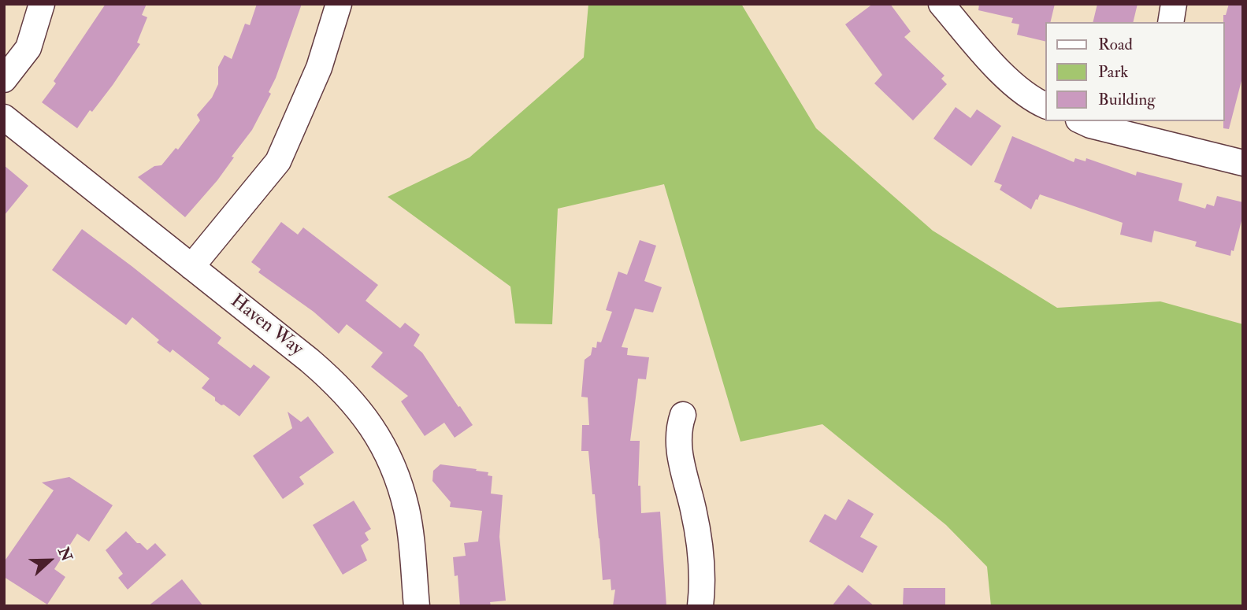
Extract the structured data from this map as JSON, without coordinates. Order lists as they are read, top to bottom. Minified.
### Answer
{"streets":{"street":["Haven Way"]},"legend":["Road","Park","Building"],"north":"right"}
